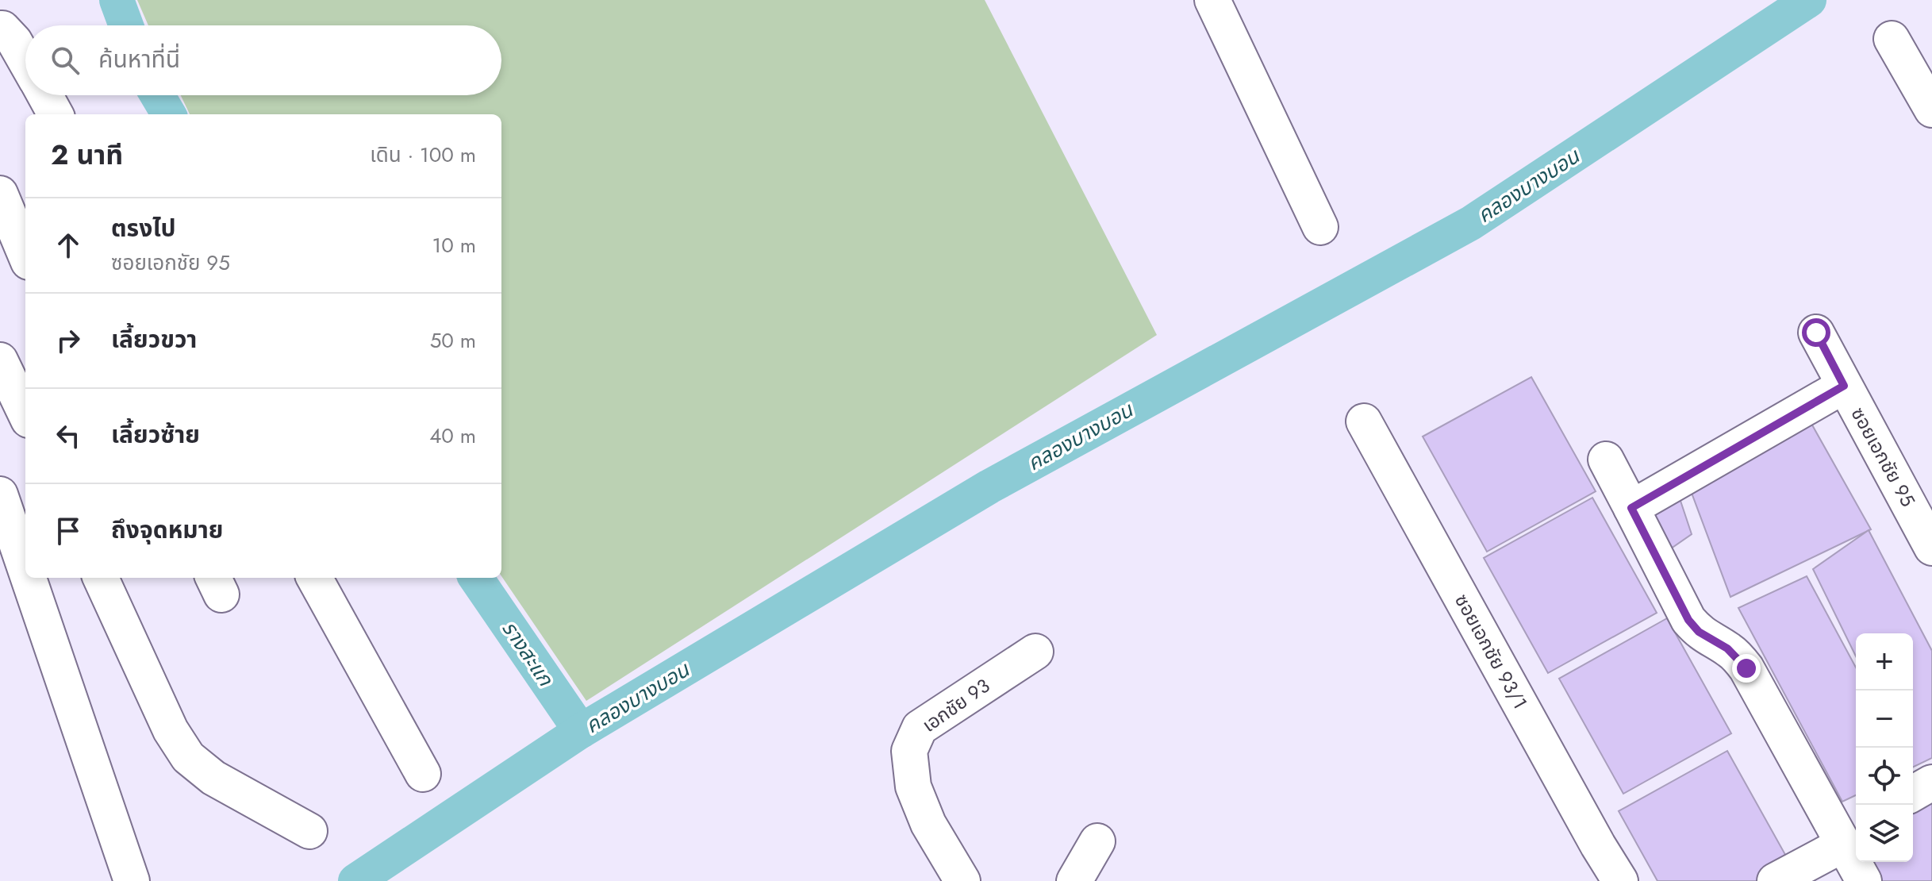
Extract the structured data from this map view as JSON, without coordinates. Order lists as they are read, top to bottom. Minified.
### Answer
{"streets":{"street":["ซอยเอกชัย 95","ซอยเอกชัย 93/1","เอกชัย 93"]},"water":["คลองบางบอน","รางสะแก"],"page":{"search":"ค้นหาที่นี่","heading":["2 นาที","เดิน · 100 m"],"list":[["ตรงไป","ซอยเอกชัย 95","10 m"],["เลี้ยวขวา","50 m"],["เลี้ยวซ้าย","40 m"],"ถึงจุดหมาย"],"map_buttons":["+","−"]}}
